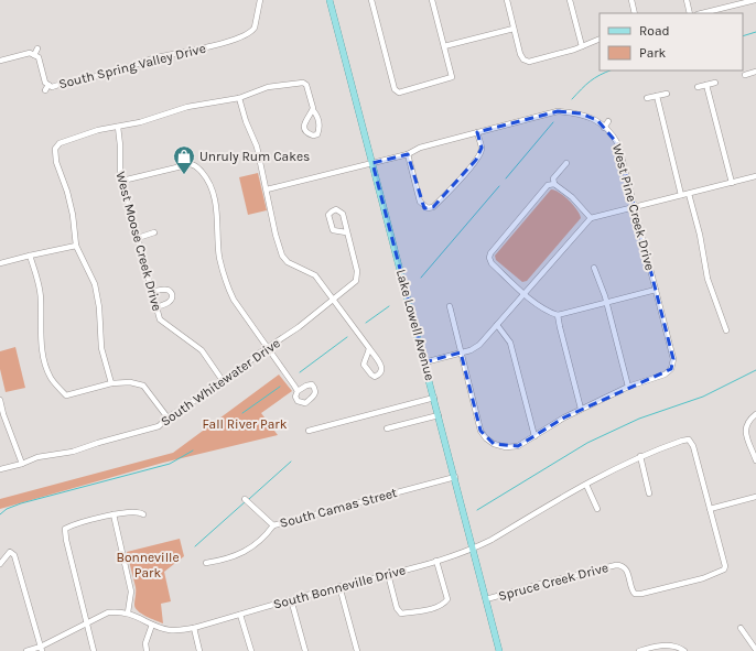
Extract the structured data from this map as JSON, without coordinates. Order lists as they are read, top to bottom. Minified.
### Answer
{"streets":{"main road":["Lake Lowell Avenue"],"street":["South Spring Valley Drive","West Pine Creek Drive","West Moose Creek Drive","South Whitewater Drive","South Camas Street","Spruce Creek Drive","South Bonneville Drive"]},"crossings":[["West Pine Creek Drive","Lake Lowell Avenue"],["West Moose Creek Drive","South Whitewater Drive"],["Lake Lowell Avenue","South Camas Street"],["Lake Lowell Avenue","Spruce Creek Drive"],["Lake Lowell Avenue","South Bonneville Drive"],["Spruce Creek Drive","South Bonneville Drive"]],"parks":["Fall River Park","Bonneville Park"],"places":{"shop":["Unruly Rum Cakes"]},"legend":["Road","Park"]}
